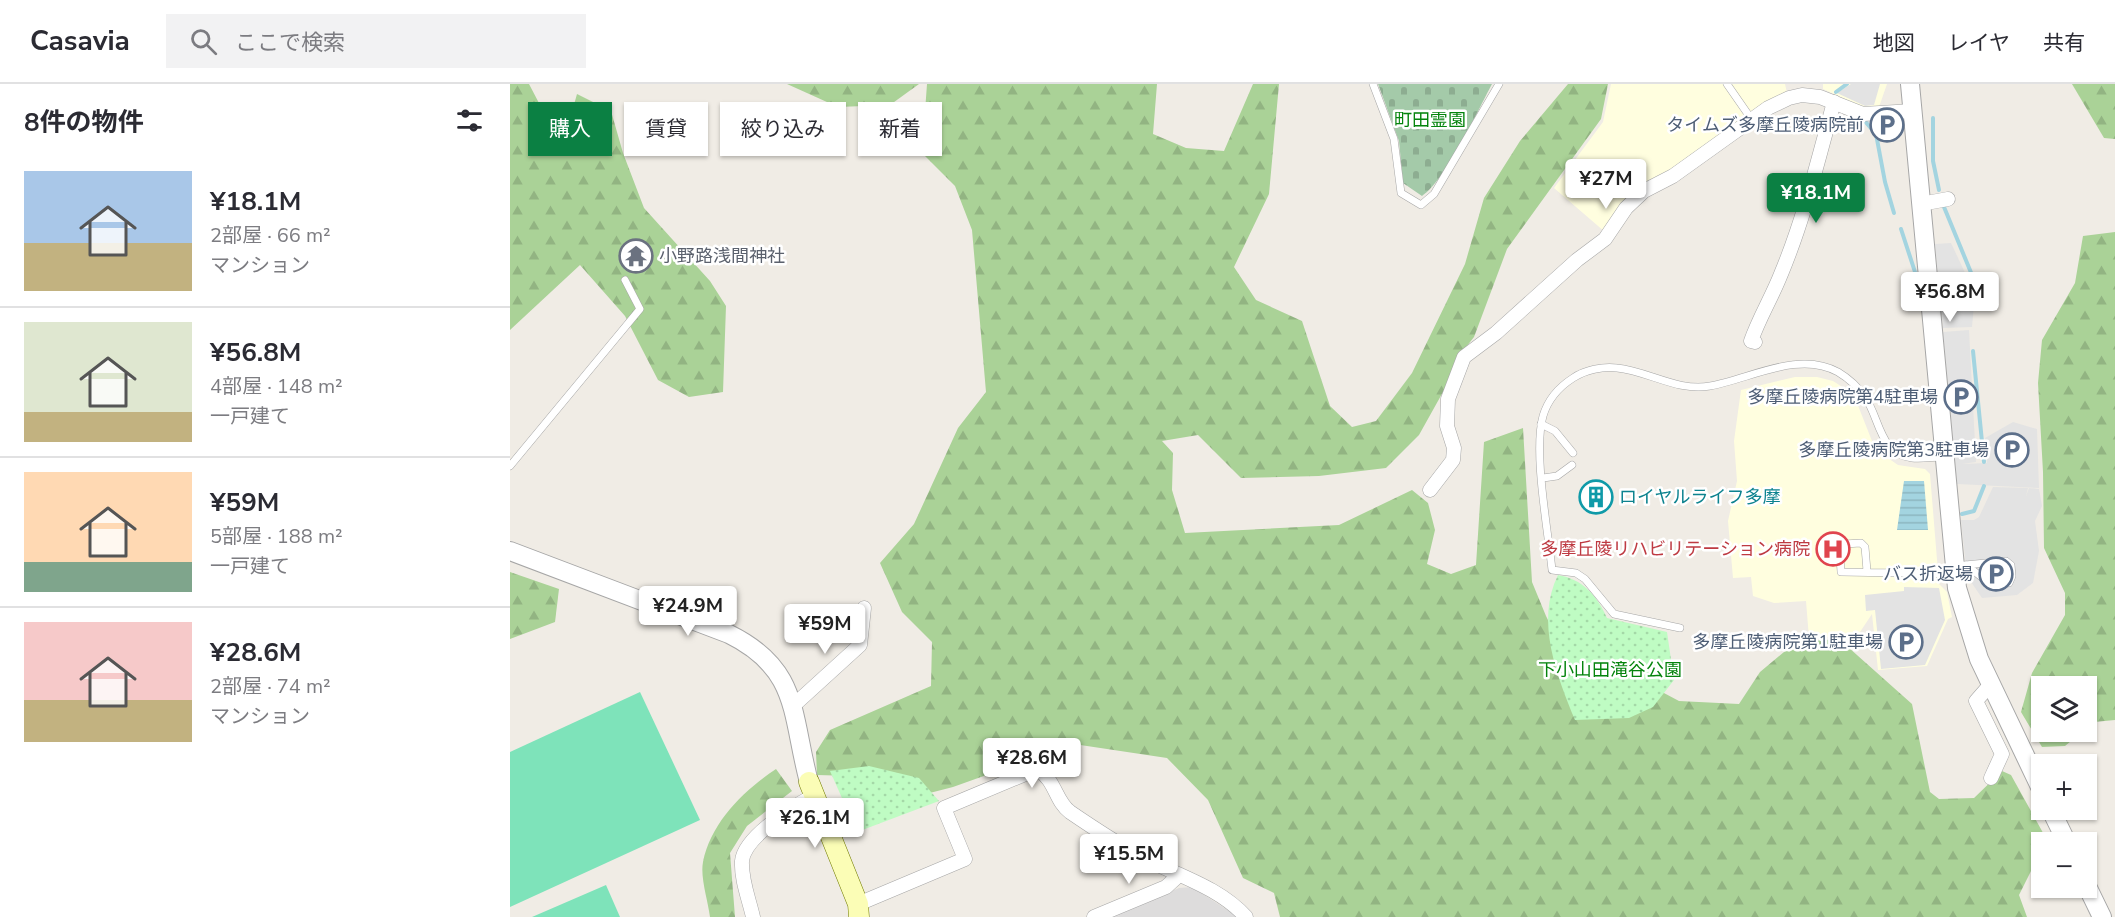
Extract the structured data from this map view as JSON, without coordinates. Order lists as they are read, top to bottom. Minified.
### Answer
{"parks":["町田霊園","下小山田滝谷公園"],"places":{"parking":["タイムズ多摩丘陵病院前","多摩丘陵病院第4駐車場","多摩丘陵病院第3駐車場","バス折返場","多摩丘陵病院第1駐車場"],"temple":["小野路浅間神社"],"building":["ロイヤルライフ多摩"],"hospital":["多摩丘陵リハビリテーション病院"]},"page":{"header":"Casavia","search":"ここで検索","nav":["地図","レイヤ","共有"],"heading":"8件の物件","chip":["購入","賃貸","絞り込み","新着"],"list":[{"name":"¥18.1M","note":"2部屋 · 66 m² · マンション"},{"name":"¥56.8M","note":"4部屋 · 148 m² · 一戸建て"},{"name":"¥59M","note":"5部屋 · 188 m² · 一戸建て"},{"name":"¥28.6M","note":"2部屋 · 74 m² · マンション"}],"price":["¥27M","¥18.1M","¥56.8M","¥24.9M","¥59M","¥28.6M","¥26.1M","¥15.5M"],"map_buttons":["+","−"]}}
